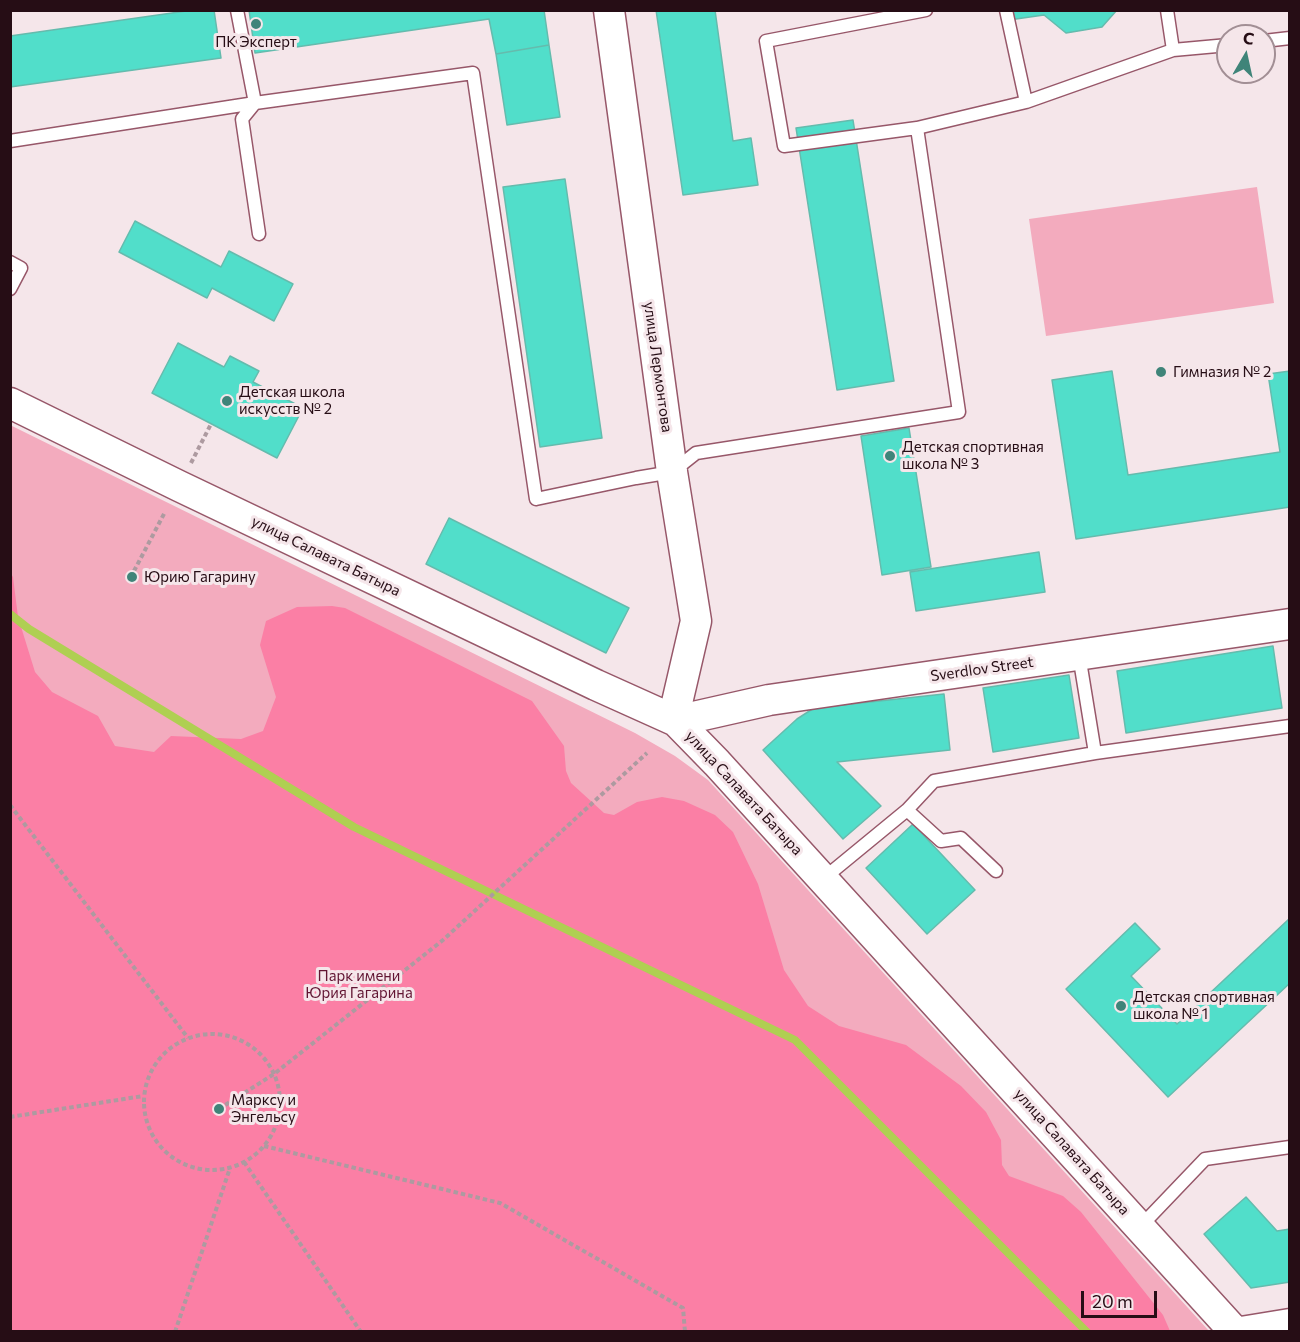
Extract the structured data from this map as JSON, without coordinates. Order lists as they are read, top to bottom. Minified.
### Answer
{"streets":{"street":["улица Лермонтова","улица Салавата Батыра","Sverdlov Street"]},"crossings":[["улица Лермонтова","улица Салавата Батыра"],["улица Лермонтова","Sverdlov Street"],["улица Салавата Батыра","Sverdlov Street"]],"parks":["Парк имени Юрия Гагарина"],"places":["ПК Эксперт","Гимназия № 2","Детская школа искусств № 2","Детская спортивная школа № 3","Юрию Гагарину","Детская спортивная школа № 1","Марксу и Энгельсу"],"scale_bar":"20 m","north":"top"}
